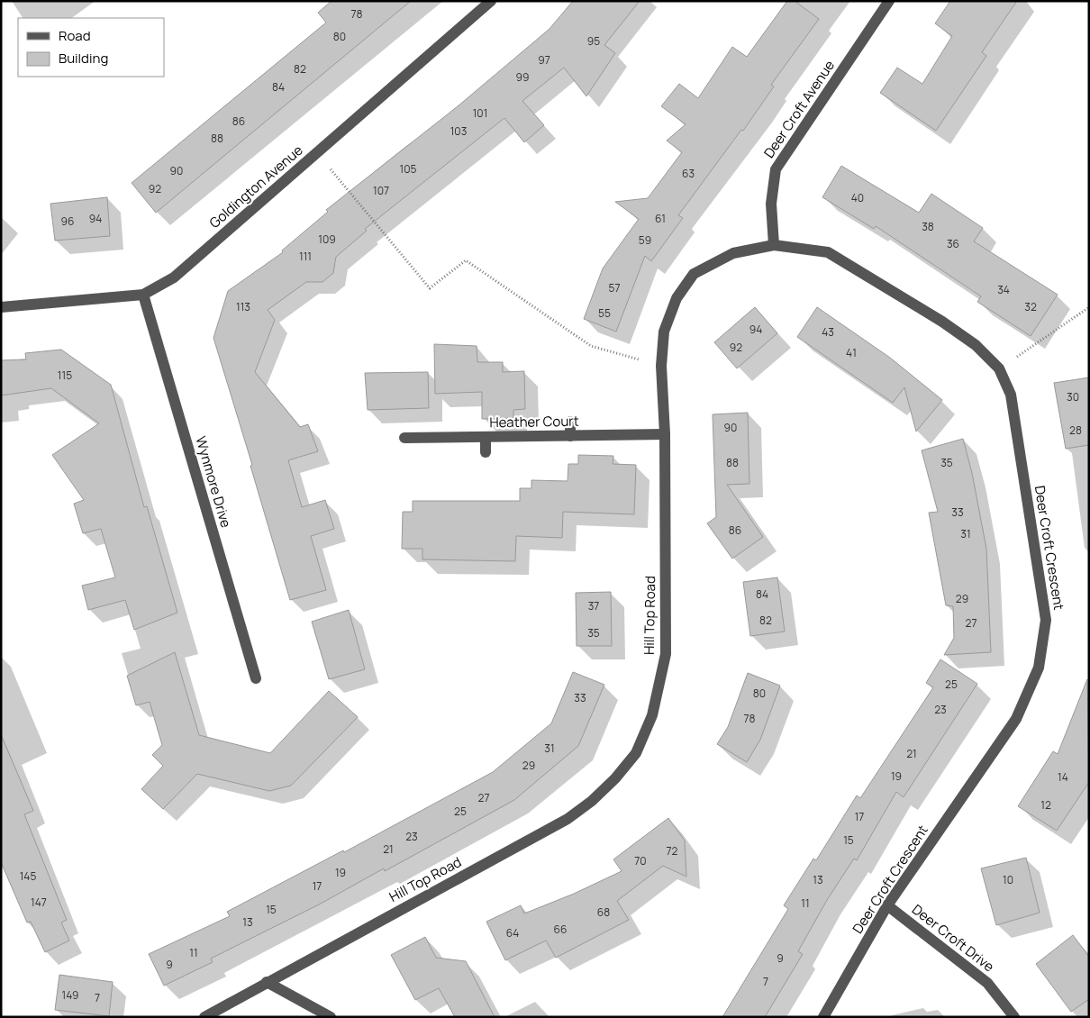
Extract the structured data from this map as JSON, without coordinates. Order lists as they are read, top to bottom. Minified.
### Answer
{"streets":{"street":["Deer Croft Avenue","Goldington Avenue","Heather Court","Wynmore Drive","Deer Croft Crescent","Hill Top Road","Deer Croft Drive"]},"crossings":[["Deer Croft Avenue","Deer Croft Crescent"],["Deer Croft Avenue","Hill Top Road"],["Goldington Avenue","Wynmore Drive"],["Heather Court","Hill Top Road"],["Deer Croft Crescent","Hill Top Road"],["Deer Croft Crescent","Deer Croft Drive"]],"house_numbers":["78","80","95","97","82","99","84","101","86","103","88","105","90","63","92","107","40","94","61","96","38","109","59","36","111","57","34","113","32","55","94","43","92","41","115","30","90","28","88","35","33","86","31","84","29","37","82","27","35","25","80","33","23","78","31","21","29","19","14","27","12","25","17","23","15","21","72","70","19","145","13","10","17","147","11","15","68","13","66","64","11","9","9","7","149","7"],"legend":["Road","Building"]}
